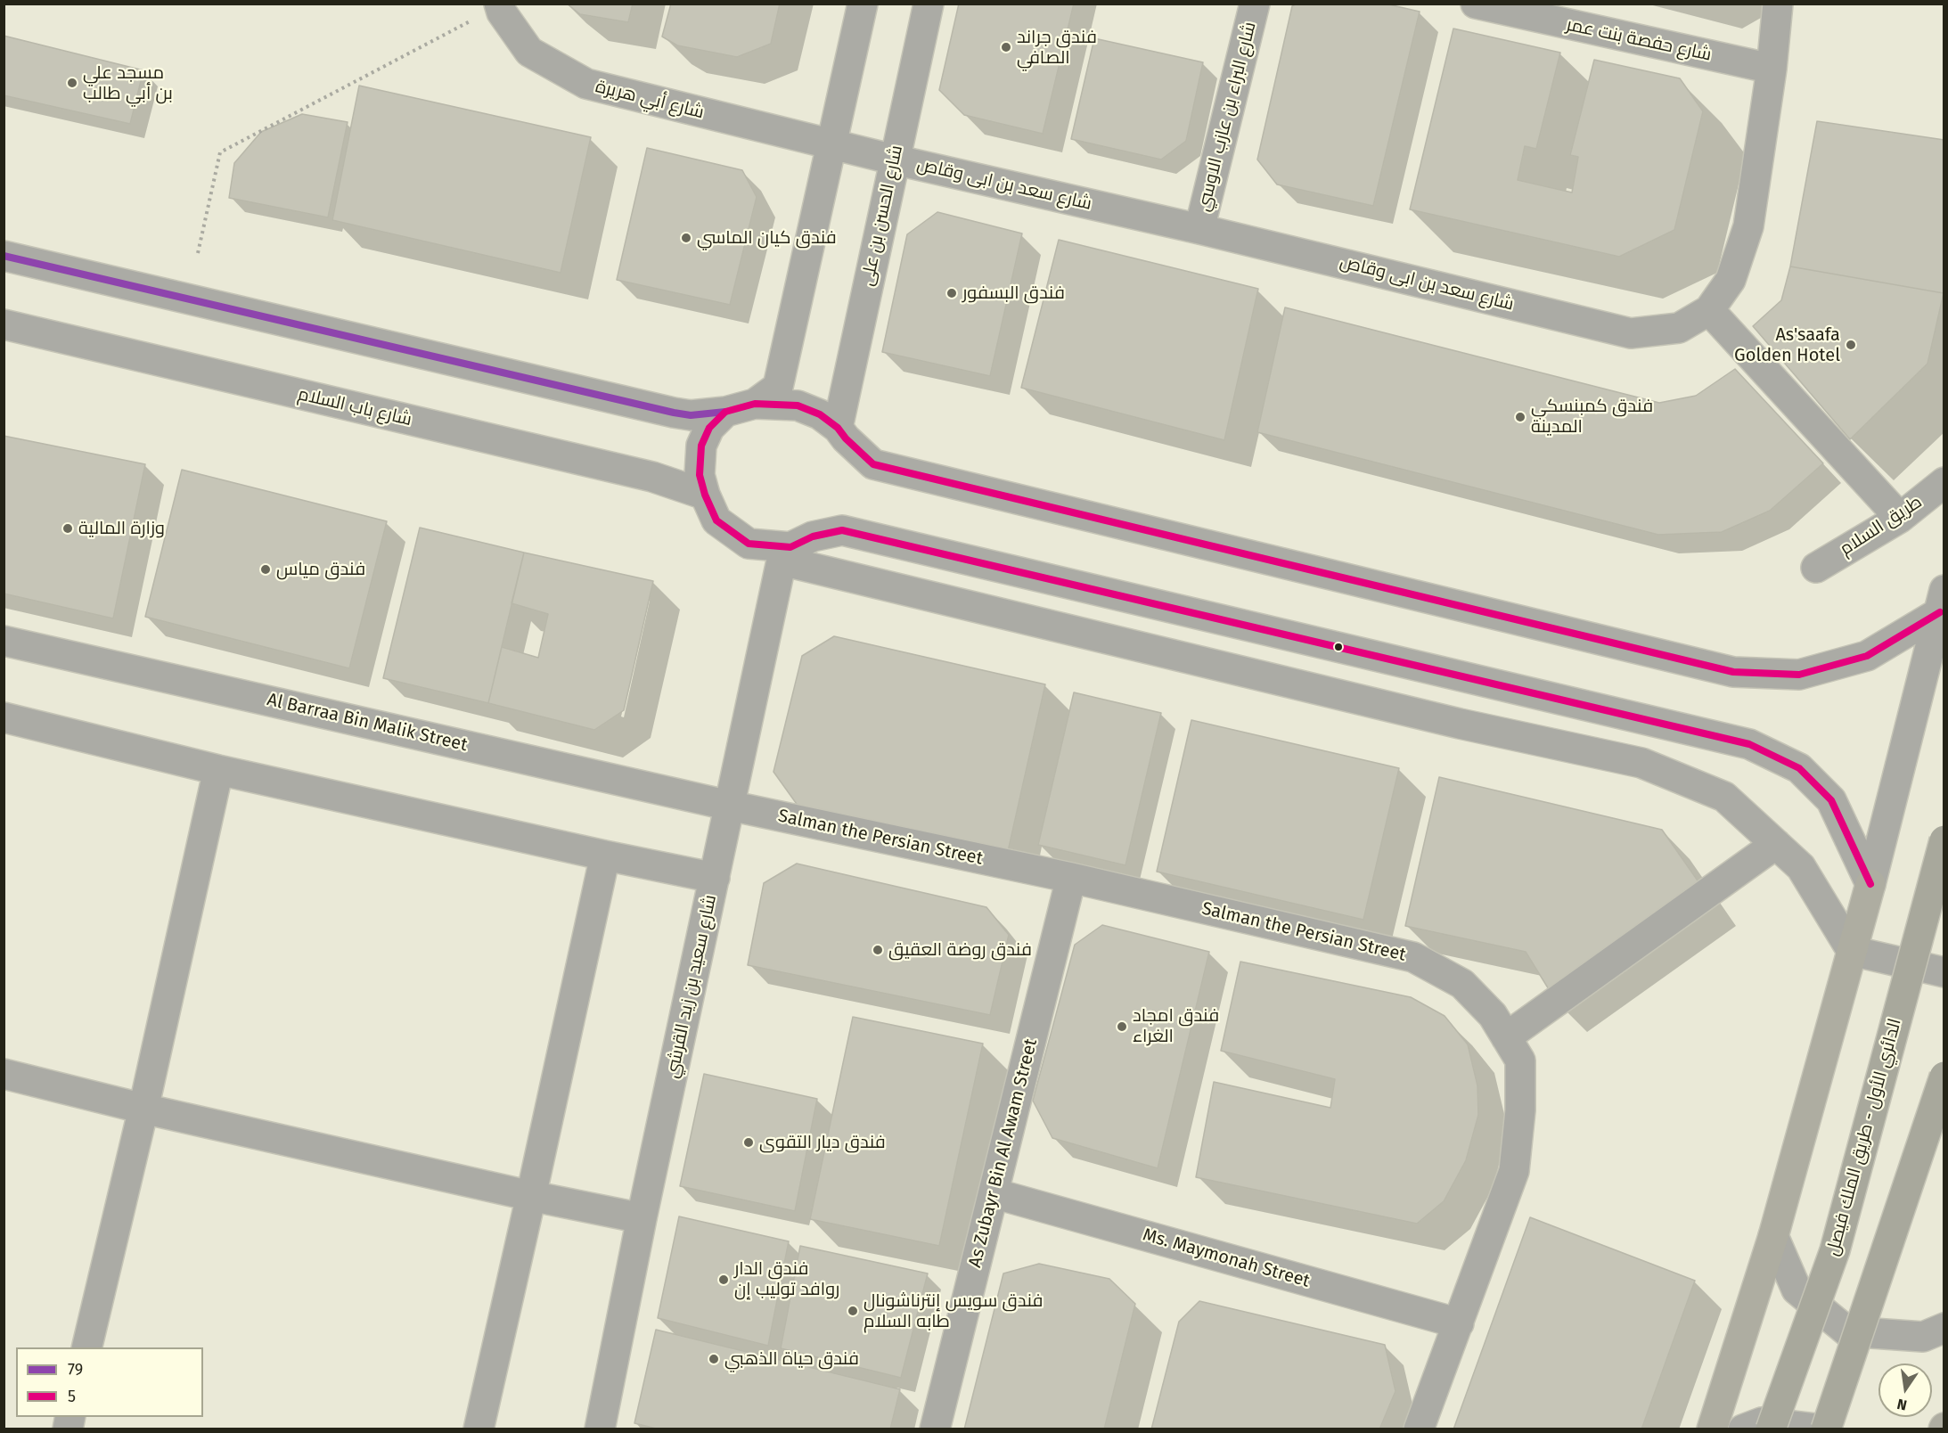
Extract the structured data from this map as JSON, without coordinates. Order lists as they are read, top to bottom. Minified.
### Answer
{"streets":{"highway":["الدائري الأول - طريق الملك فيصل"],"street":["شارع حفصة بنت عمر","شارع أبي هريرة","شارع البراء بن عازب الاوسي","شارع سعد بن ابى وقاص","شارع الحسن بن على","شارع باب السلام","طريق السلام","Al Barraa Bin Malik Street","Salman the Persian Street","شارع سعيد بن زيد القرشي","As Zubayr Bin Al Awam Street","Ms. Maymonah Street"]},"crossings":[["شارع حفصة بنت عمر","شارع سعد بن ابى وقاص"],["شارع أبي هريرة","شارع سعد بن ابى وقاص"],["شارع البراء بن عازب الاوسي","شارع سعد بن ابى وقاص"],["شارع سعد بن ابى وقاص","شارع الحسن بن على"],["Al Barraa Bin Malik Street","Salman the Persian Street"],["Al Barraa Bin Malik Street","شارع سعيد بن زيد القرشي"],["Salman the Persian Street","شارع سعيد بن زيد القرشي"],["Salman the Persian Street","As Zubayr Bin Al Awam Street"],["Salman the Persian Street","Ms. Maymonah Street"],["As Zubayr Bin Al Awam Street","Ms. Maymonah Street"]],"places":["فندق جراند الصافي","مسجد علي بن أبي طالب","فندق كيان الماسي","فندق البسفور","As'saafa Golden Hotel","فندق كمبنسكي المدينة","وزارة المالية","فندق مياس","فندق روضة العقيق","فندق امجاد الغراء","فندق ديار التقوى","فندق الدار روافد توليب إن","فندق سويس إنترناشونال طابه السلام","فندق حياة الذهبي"],"lines":["transit line 79","transit line 5"],"legend":["79","5"],"north":"bottom"}
